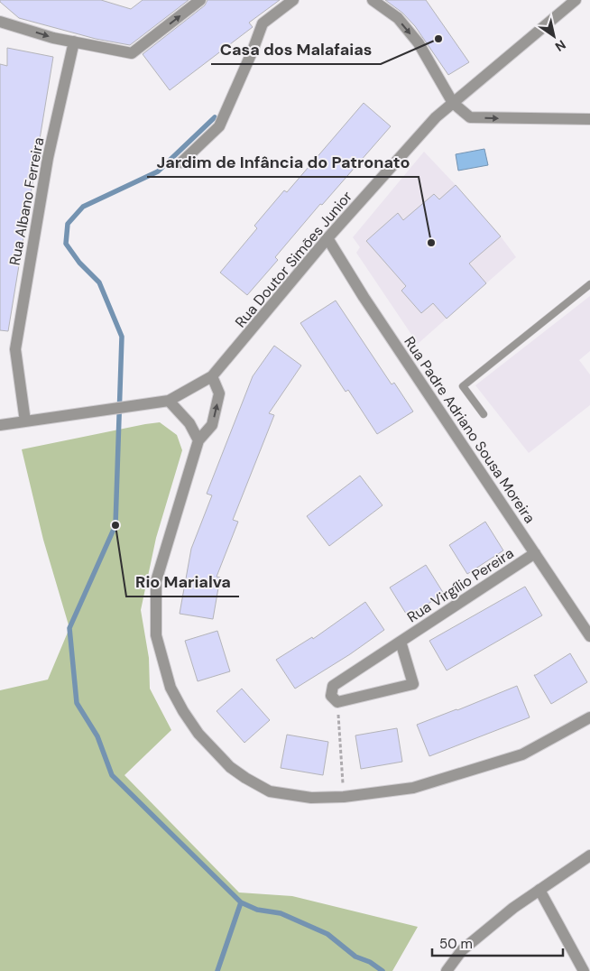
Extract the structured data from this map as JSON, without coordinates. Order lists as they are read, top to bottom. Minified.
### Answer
{"streets":{"street":["Rua Albano Ferreira","Rua Doutor Simões Junior","Rua Padre Adriano Sousa Moreira","Rua Virgílio Pereira"]},"crossings":[["Rua Albano Ferreira","Rua Doutor Simões Junior"],["Rua Doutor Simões Junior","Rua Padre Adriano Sousa Moreira"],["Rua Padre Adriano Sousa Moreira","Rua Virgílio Pereira"]],"places":["Casa dos Malafaias","Jardim de Infância do Patronato","Rio Marialva"],"scale_bar":"50 m","north":"bottom right"}
